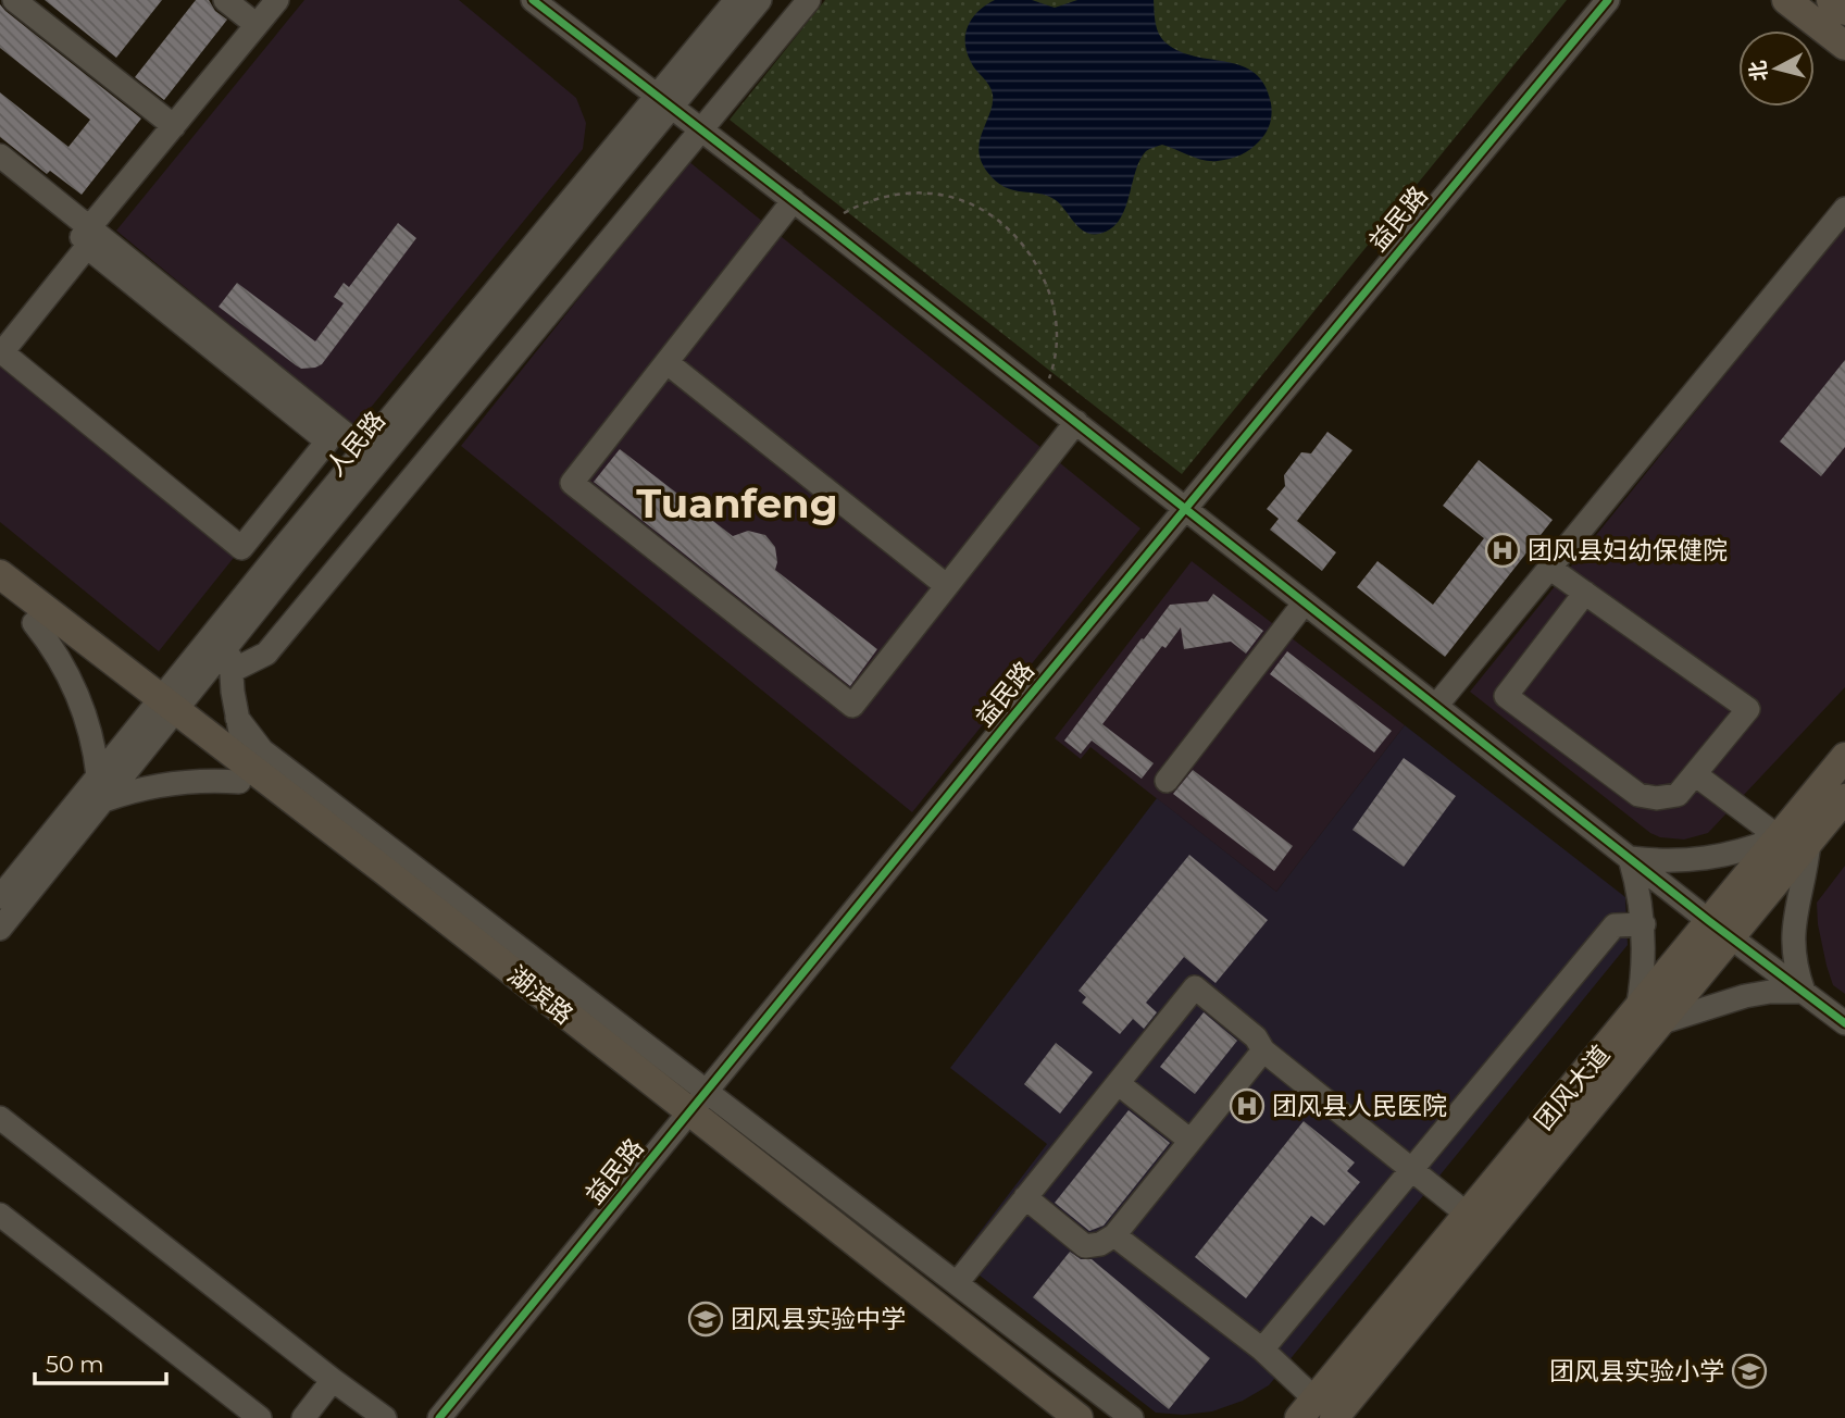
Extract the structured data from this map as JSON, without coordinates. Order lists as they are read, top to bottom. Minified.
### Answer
{"streets":{"main road":["湖滨路","团风大道"],"street":["益民路","人民路"]},"crossings":[["益民路","湖滨路"],["人民路","湖滨路"]],"districts":["Tuanfeng"],"places":{"hospital":["团风县妇幼保健院","团风县人民医院"],"school or university":["团风县实验中学","团风县实验小学"]},"scale_bar":"50 m","north":"left"}
